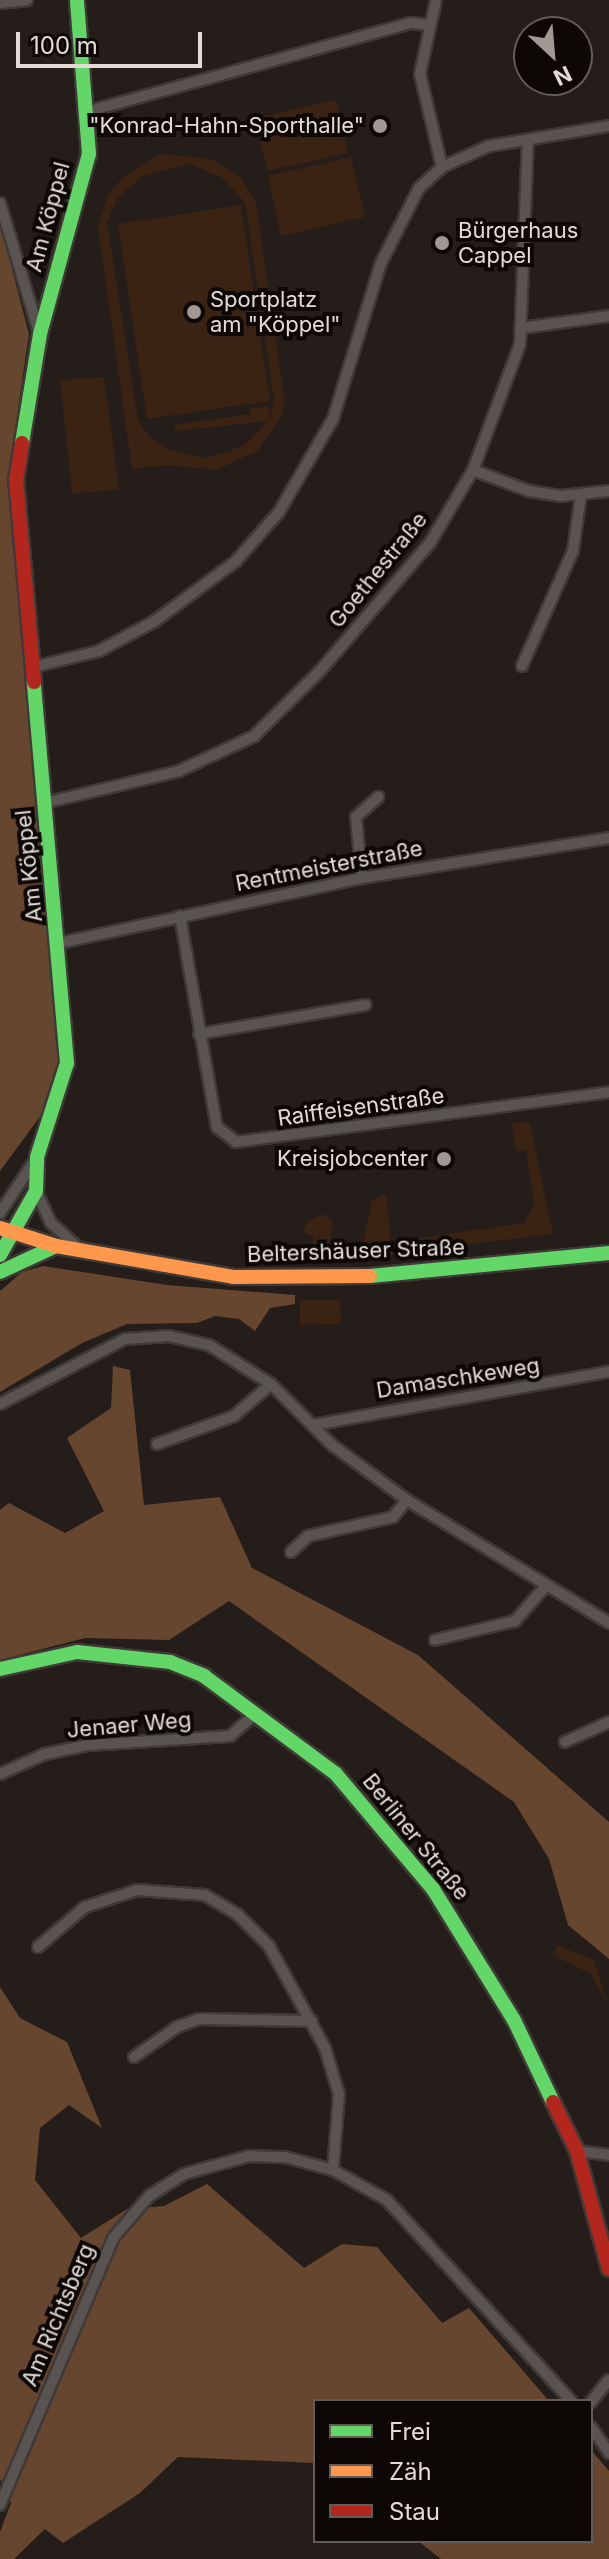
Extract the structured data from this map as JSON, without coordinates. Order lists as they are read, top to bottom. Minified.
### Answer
{"streets":{"street":["Am Köppel","Goethestraße","Rentmeisterstraße","Raiffeisenstraße","Beltershäuser Straße","Damaschkeweg","Jenaer Weg","Berliner Straße","Am Richtsberg"]},"crossings":[["Am Köppel","Goethestraße"],["Am Köppel","Rentmeisterstraße"],["Am Köppel","Beltershäuser Straße"],["Rentmeisterstraße","Raiffeisenstraße"],["Jenaer Weg","Berliner Straße"]],"places":["\"Konrad-Hahn-Sporthalle\"","Bürgerhaus Cappel","Sportplatz am \"Köppel\"","Kreisjobcenter"],"legend":["Frei","Zäh","Stau"],"scale_bar":"100 m","north":"bottom right"}
